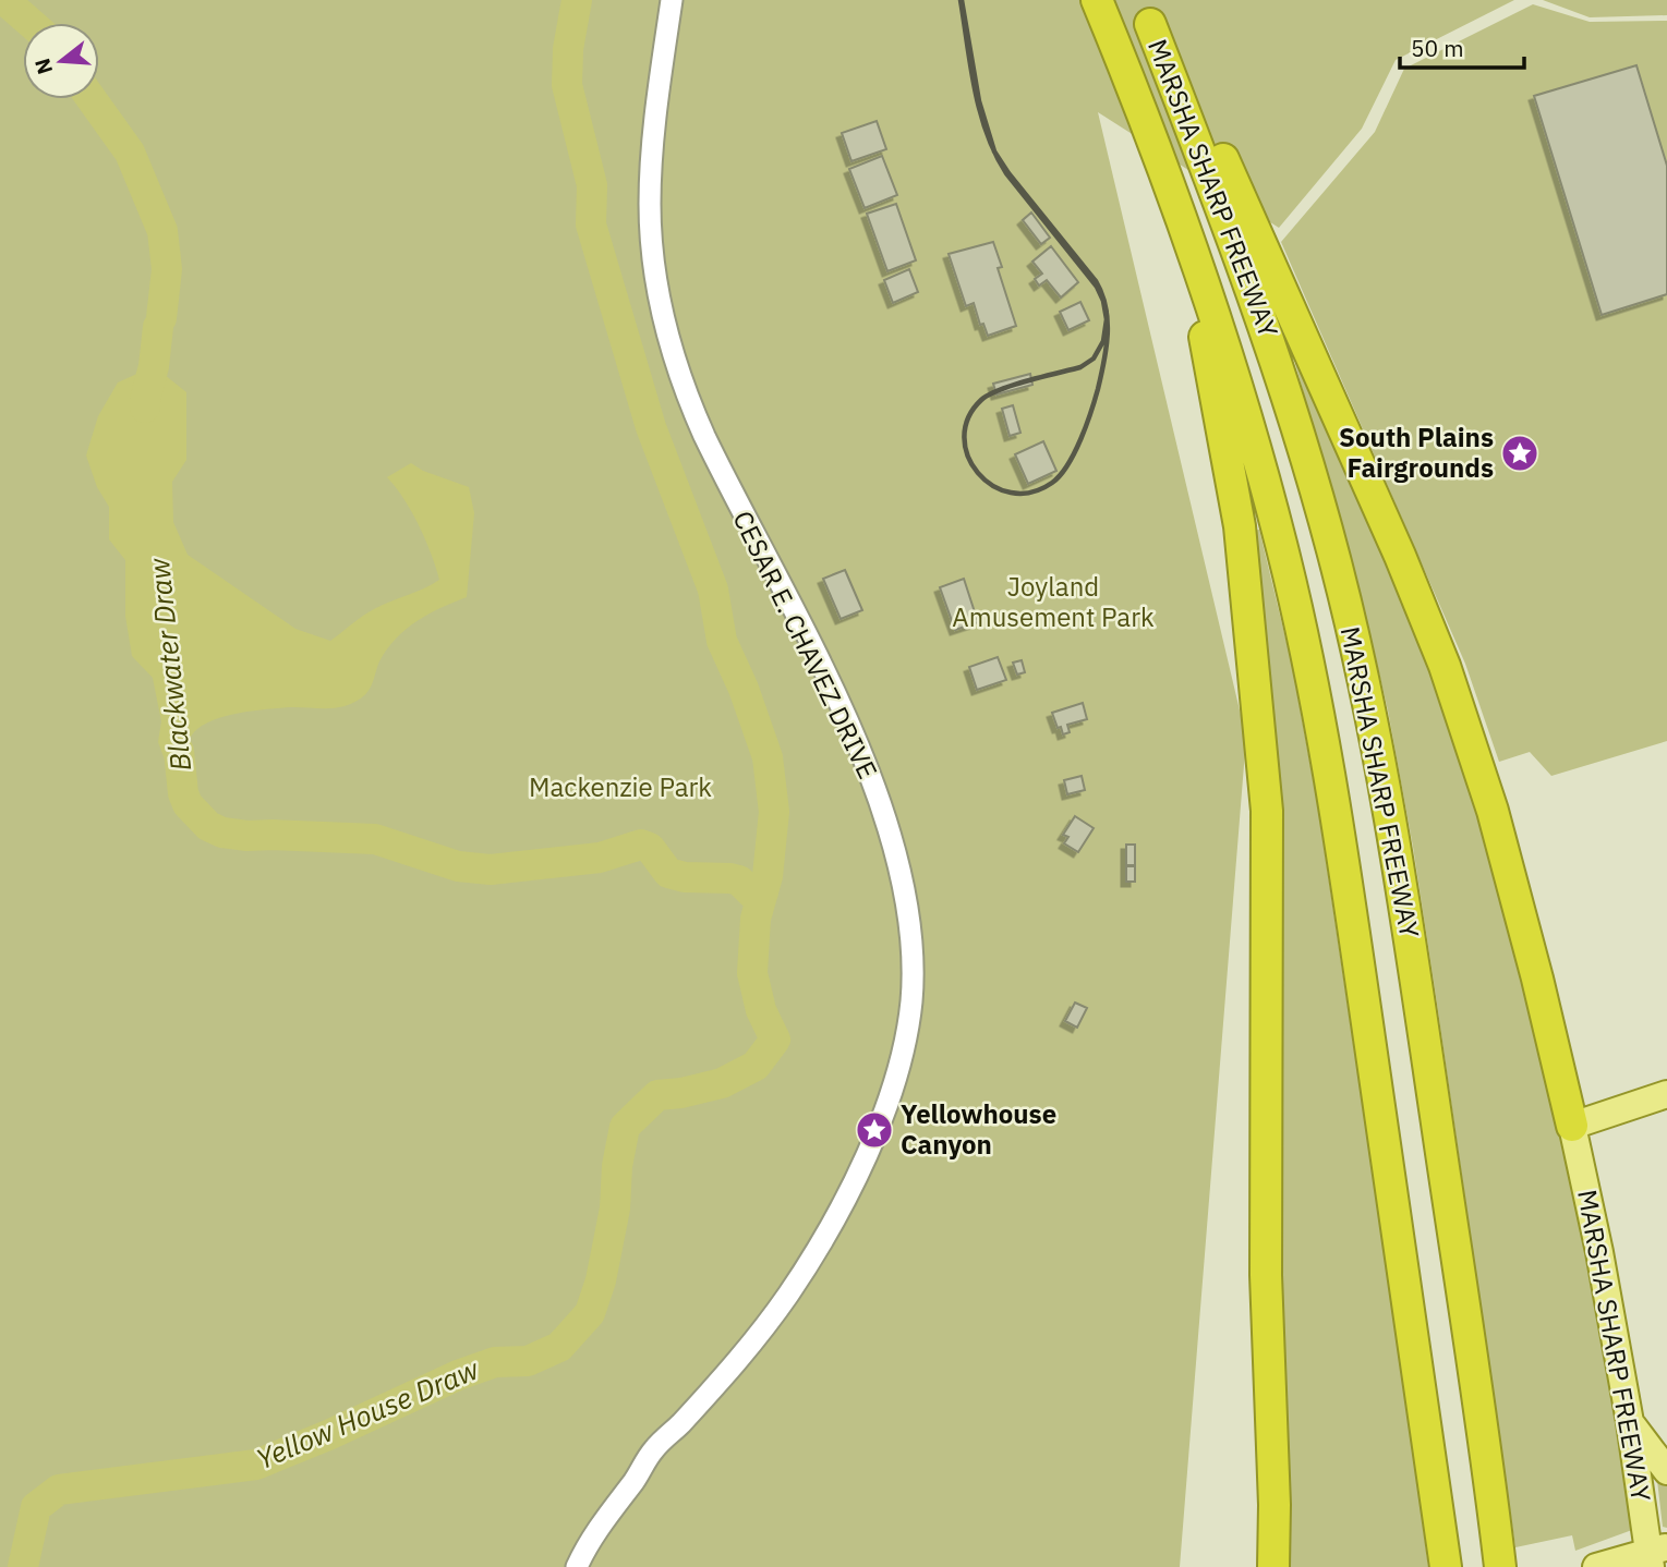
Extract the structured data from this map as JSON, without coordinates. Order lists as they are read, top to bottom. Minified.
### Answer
{"streets":{"highway":["MARSHA SHARP FREEWAY"],"street":["CESAR E. CHAVEZ DRIVE"]},"water":["Blackwater Draw","Yellow House Draw"],"parks":["Joyland Amusement Park","Mackenzie Park"],"places":{"place":["South Plains Fairgrounds","Yellowhouse Canyon"]},"scale_bar":"50 m","north":"left"}
